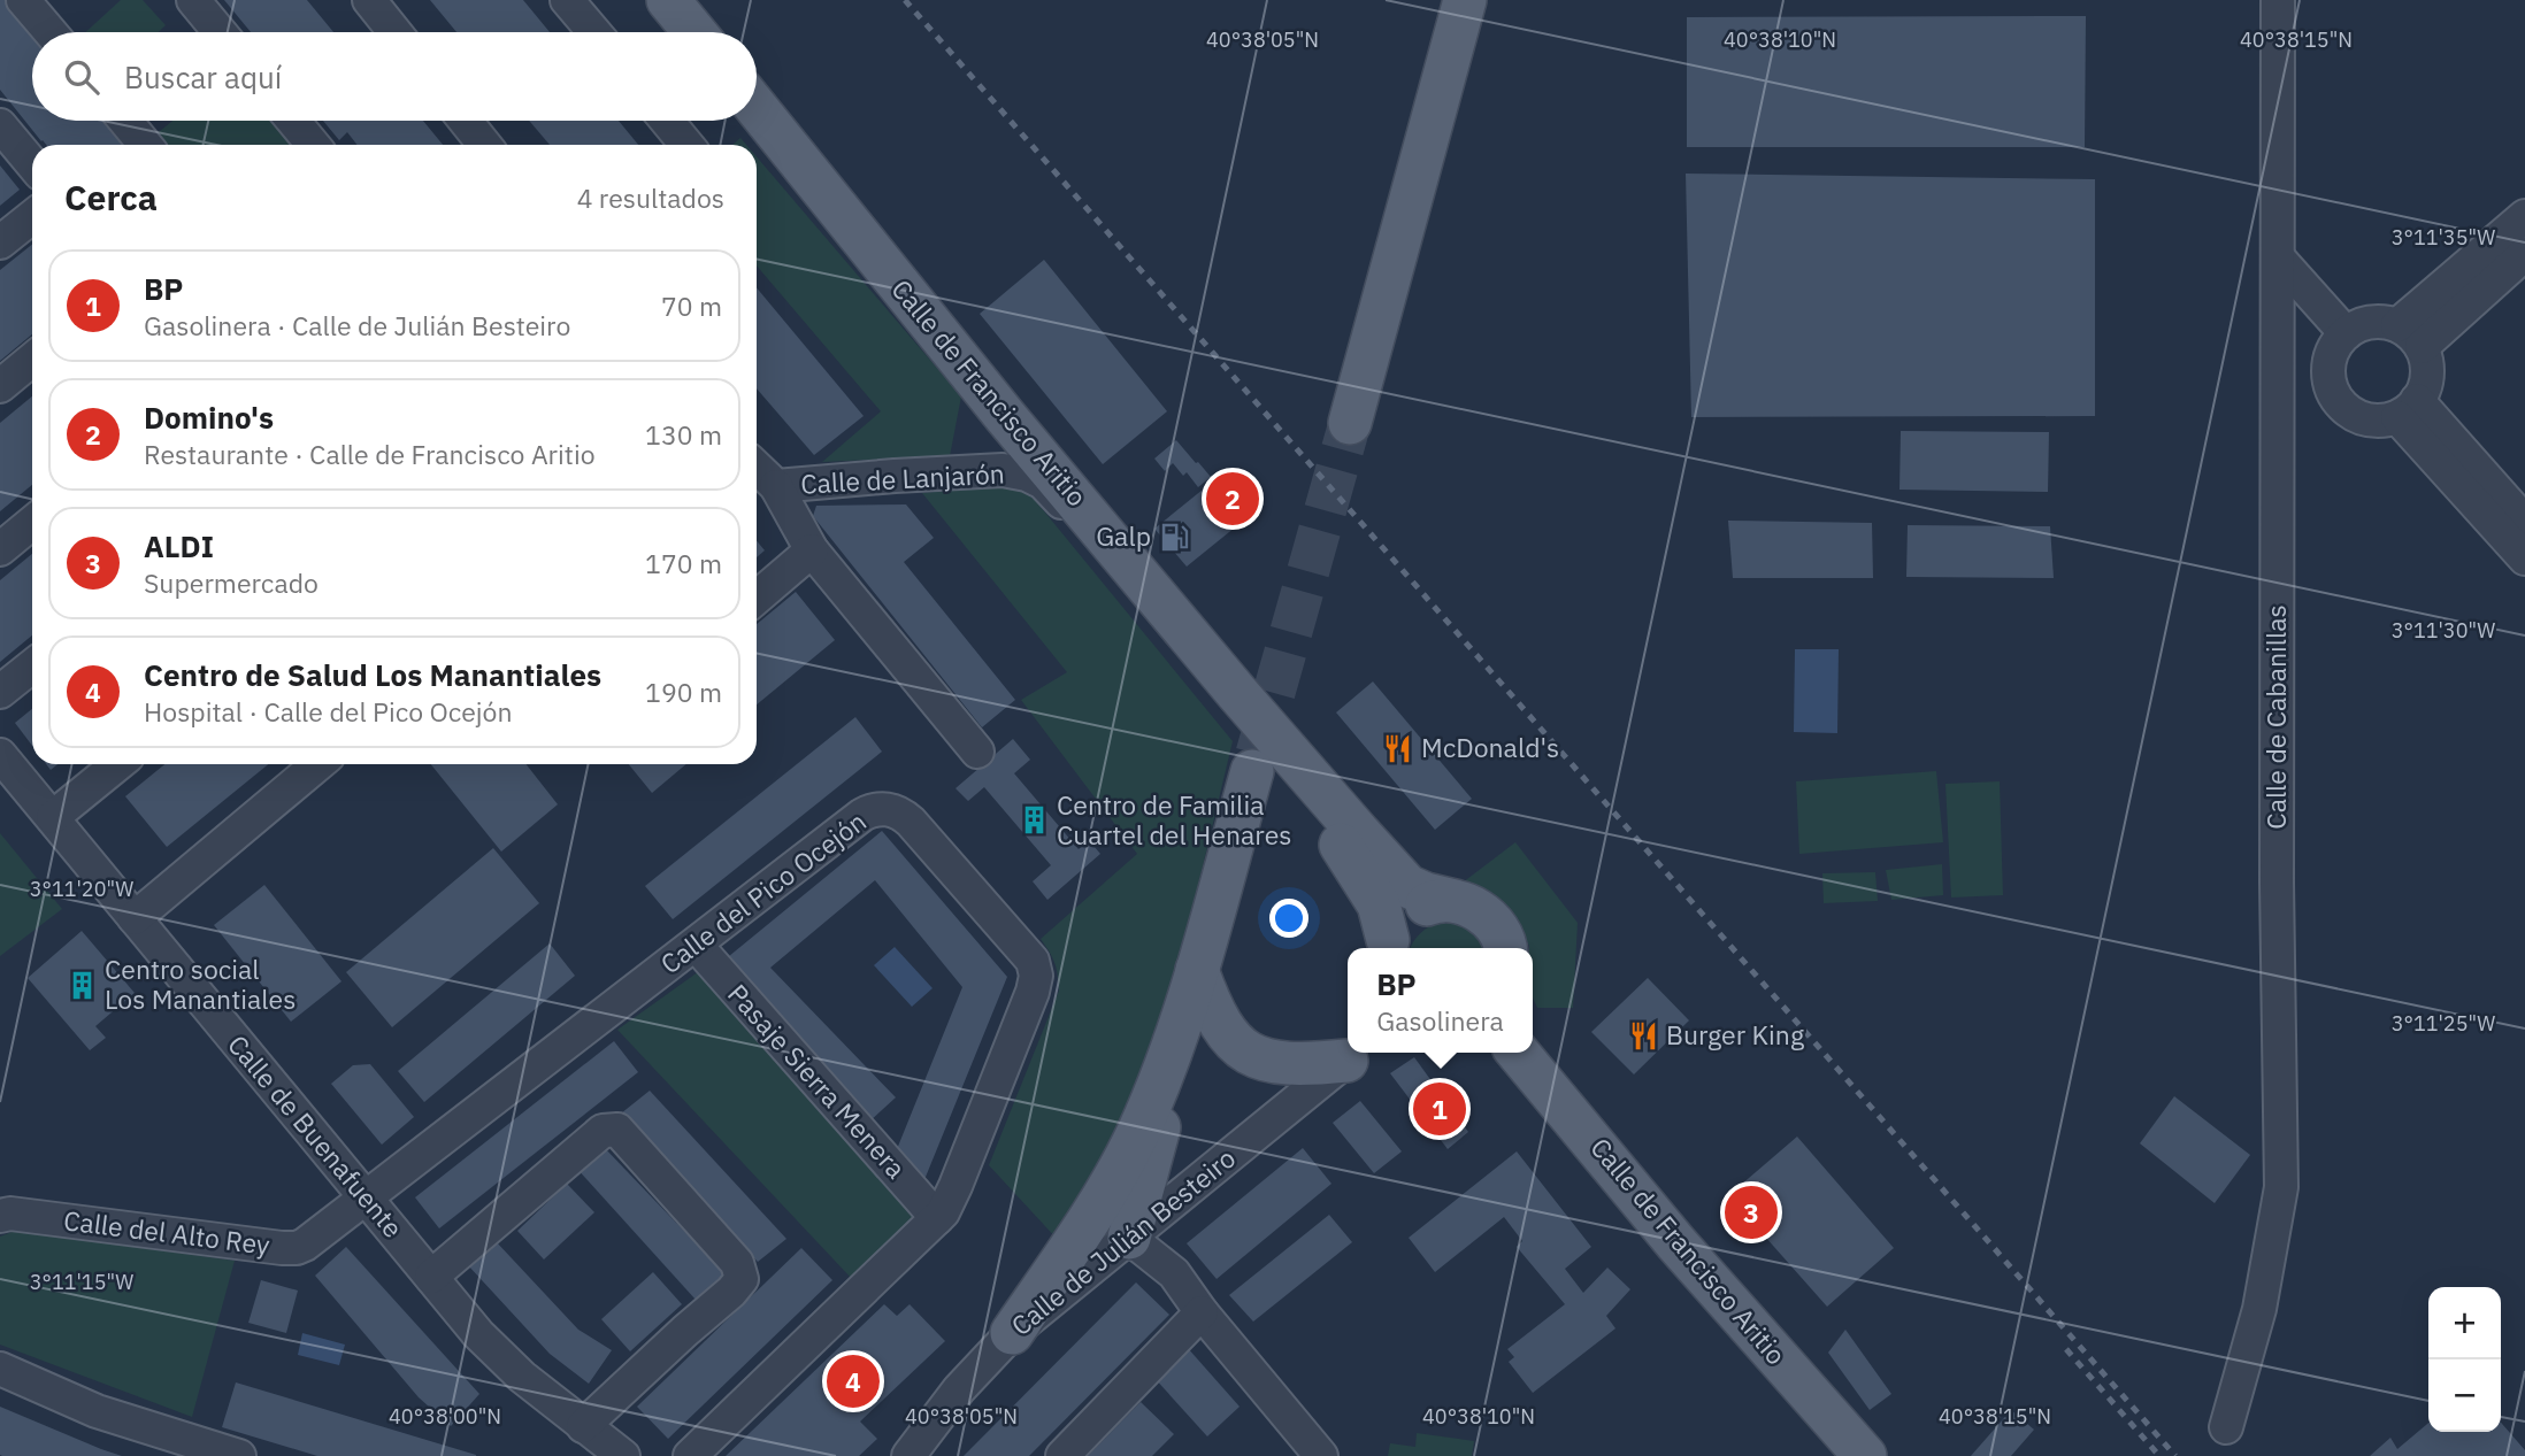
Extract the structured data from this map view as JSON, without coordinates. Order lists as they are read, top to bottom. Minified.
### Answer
{"streets":{"main road":["Calle de Francisco Aritio"],"street":["Calle de Lanjarón","Calle de Cabanillas","Calle del Pico Ocejón","Pasaje Sierra Menera","Calle de Buenafuente","Calle del Alto Rey","Calle de Julián Besteiro"]},"crossings":[["Calle de Francisco Aritio","Calle de Lanjarón"],["Calle del Pico Ocejón","Pasaje Sierra Menera"],["Calle del Pico Ocejón","Calle de Buenafuente"],["Calle del Pico Ocejón","Calle del Alto Rey"],["Calle de Buenafuente","Calle del Alto Rey"]],"places":{"fuel station":["Galp"],"restaurant":["McDonald's","Burger King"],"building":["Centro de Familia Cuartel del Henares","Centro social Los Manantiales"]},"page":{"search":"Buscar aquí","heading":["Cerca","4 resultados"],"list":[{"mark":"1","name":"BP","note":"Gasolinera · Calle de Julián Besteiro","value":"70 m"},{"mark":"2","name":"Domino's","note":"Restaurante · Calle de Francisco Aritio","value":"130 m"},{"mark":"3","name":"ALDI","note":"Supermercado","value":"170 m"},{"mark":"4","name":"Centro de Salud Los Manantiales","note":"Hospital · Calle del Pico Ocejón","value":"190 m"}],"pins":["2","1","3","4"],"popup":["BP","Gasolinera"],"map_buttons":["+","−"]},"coordinates":["40°38'05\"N","40°38'10\"N","40°38'15\"N","3°11'35\"W","3°11'30\"W","3°11'20\"W","3°11'25\"W","3°11'15\"W","40°38'00\"N"]}
